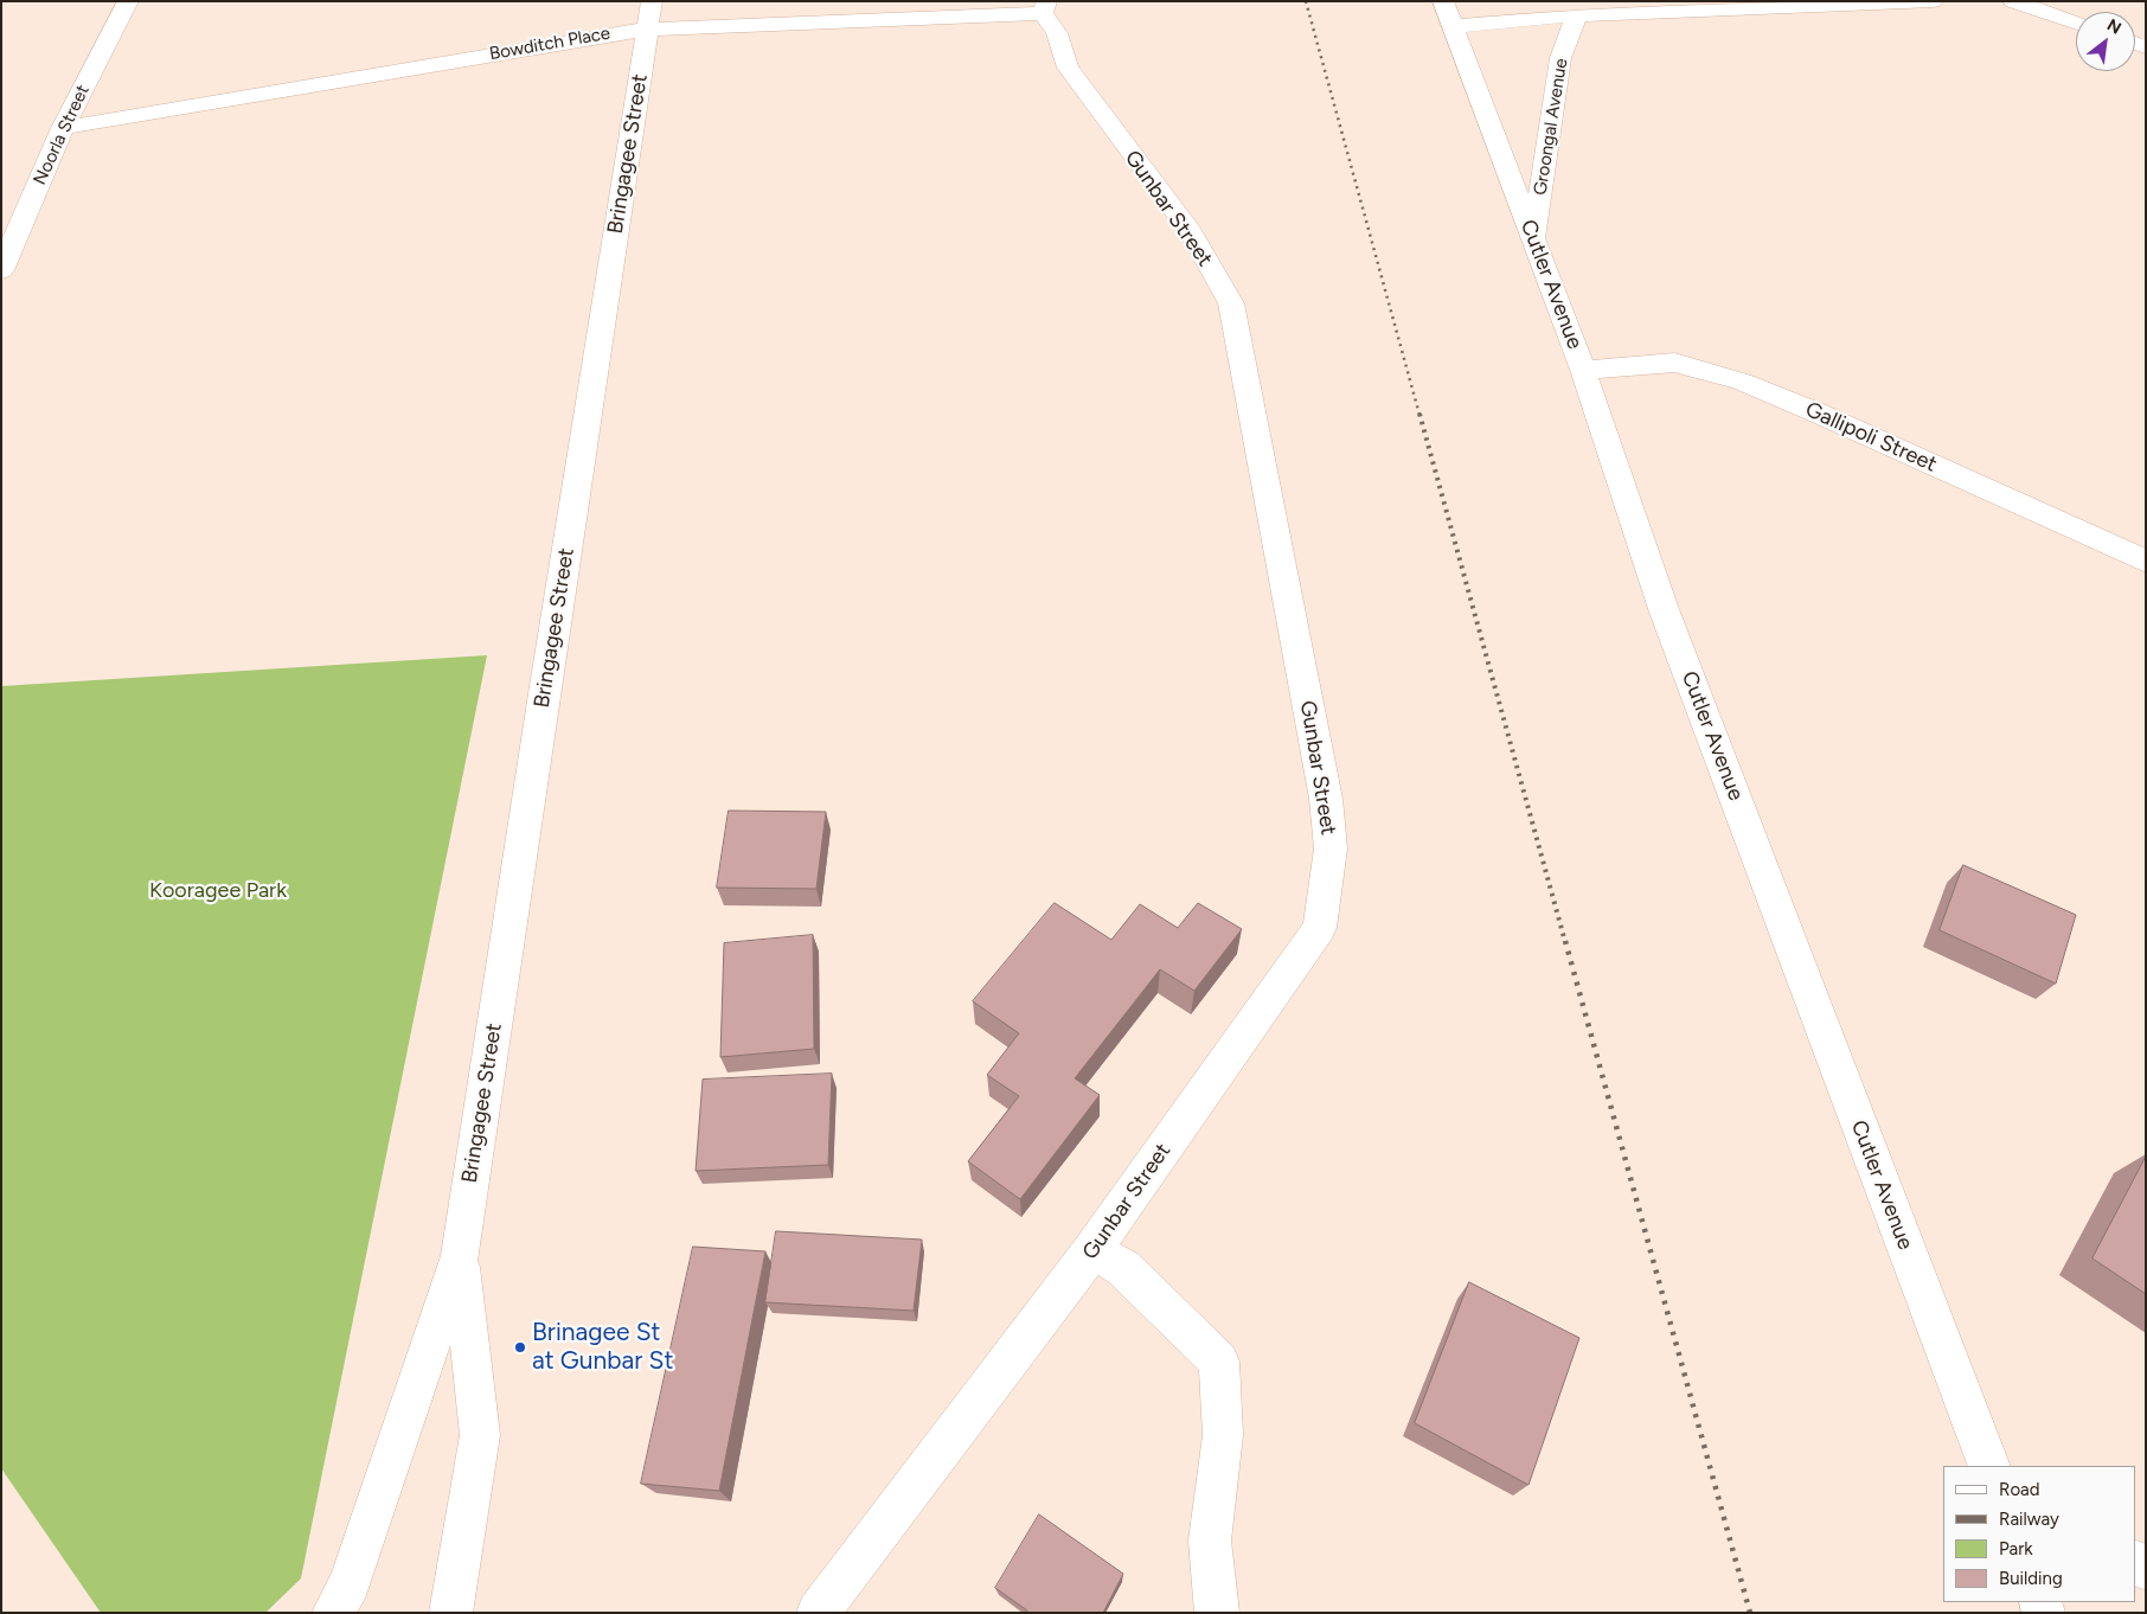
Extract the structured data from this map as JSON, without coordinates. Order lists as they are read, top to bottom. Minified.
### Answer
{"streets":{"street":["Bowditch Place","Groongal Avenue","Noorla Street","Bringagee Street","Gunbar Street","Cutler Avenue","Gallipoli Street"]},"crossings":[["Bowditch Place","Noorla Street"],["Bowditch Place","Bringagee Street"],["Bowditch Place","Gunbar Street"],["Groongal Avenue","Cutler Avenue"],["Cutler Avenue","Gallipoli Street"]],"parks":["Kooragee Park"],"places":["Brinagee St at Gunbar St"],"legend":["Road","Railway","Park","Building"],"north":"top right"}
